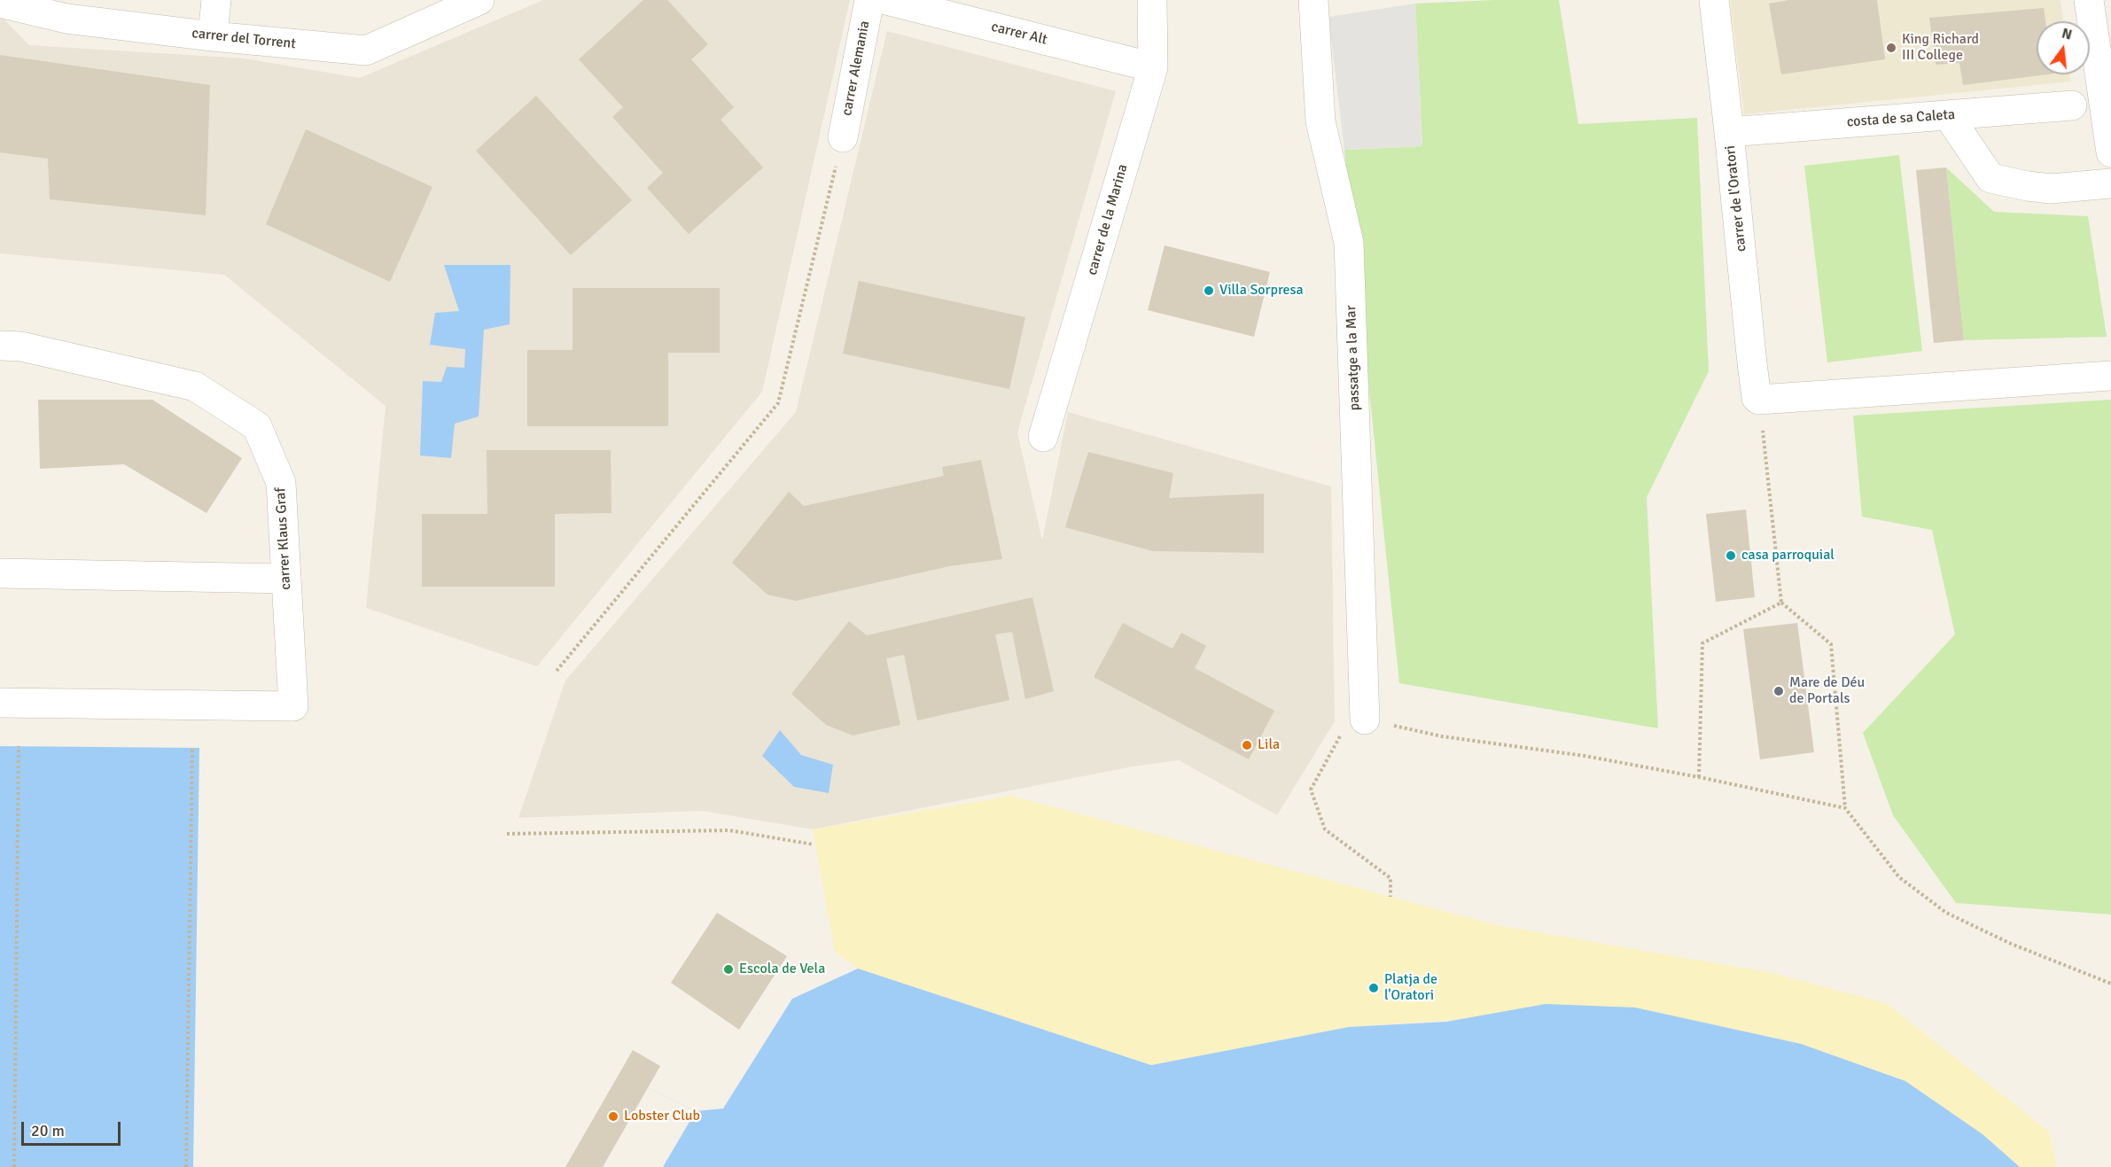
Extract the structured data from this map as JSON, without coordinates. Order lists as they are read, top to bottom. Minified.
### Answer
{"streets":{"street":["carrer Alt","carrer del Torrent","carrer Alemania","costa de sa Caleta","carrer de l'Oratori","carrer de la Marina","passatge a la Mar","carrer Klaus Graf"]},"crossings":[["carrer Alt","carrer de la Marina"],["costa de sa Caleta","carrer de l'Oratori"]],"places":["King Richard III College","Villa Sorpresa","casa parroquial","Mare de Déu de Portals","Lila","Escola de Vela","Platja de l'Oratori","Lobster Club"],"scale_bar":"20 m","north":"top"}
